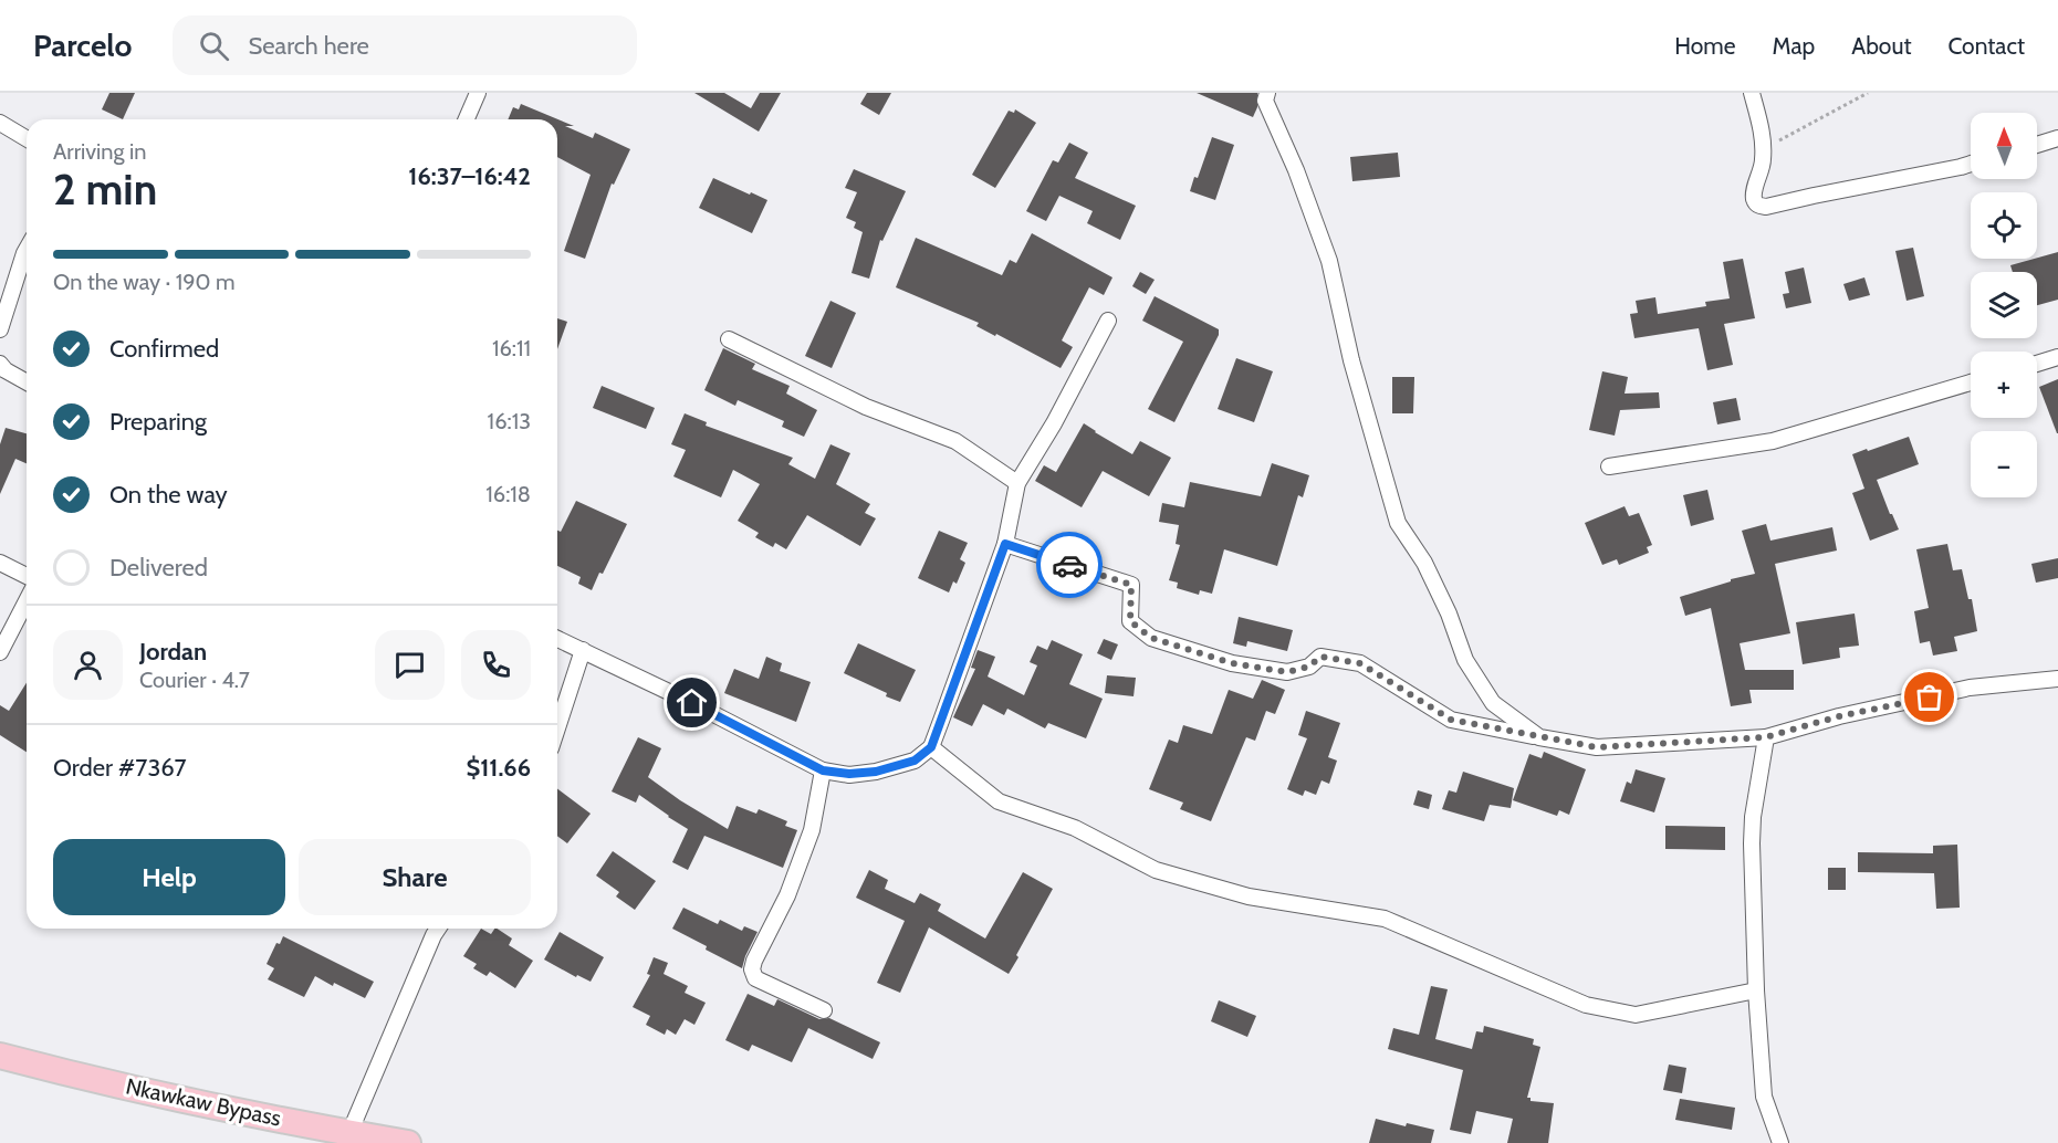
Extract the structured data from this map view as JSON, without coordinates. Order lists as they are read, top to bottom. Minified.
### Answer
{"streets":{"highway":["Nkawkaw Bypass"]},"north":"top","page":{"header":"Parcelo","search":"Search here","nav":["Home","Map","About","Contact"],"map_buttons":["+","−"],"heading":["2 min","Arriving in","16:37–16:42"],"panel":["Jordan","Courier · 4.7","Order #7367","$11.66"],"bar":"On the way · 190 m","list":[["Confirmed","16:11"],["Preparing","16:13"],["On the way","16:18"],"Delivered"],"buttons":["Help","Share"]}}
